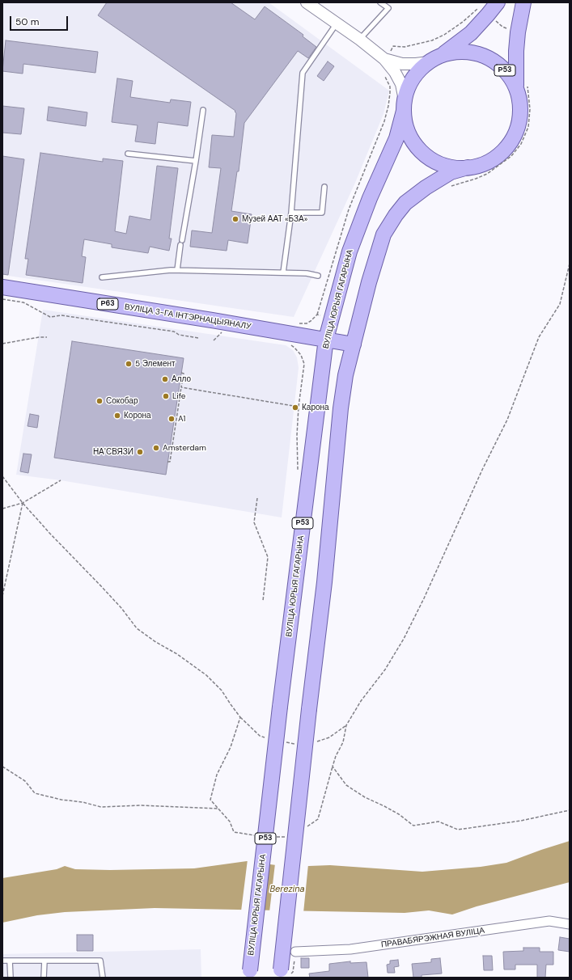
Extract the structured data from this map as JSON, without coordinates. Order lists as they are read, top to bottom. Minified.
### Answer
{"streets":{"main road":["Р53","ВУЛІЦА ЮРЫЯ ГАГАРЫНА","Р63","ВУЛІЦА 3-ГА ІНТЭРНАЦЫЯНАЛУ"],"street":["ПРАВАБЯРЭЖНАЯ ВУЛІЦА"]},"crossings":[["Р53","ВУЛІЦА ЮРЫЯ ГАГАРЫНА"],["Р53","ВУЛІЦА 3-ГА ІНТЭРНАЦЫЯНАЛУ"],["ВУЛІЦА ЮРЫЯ ГАГАРЫНА","ВУЛІЦА 3-ГА ІНТЭРНАЦЫЯНАЛУ"]],"water":["Berezina"],"places":["Музей ААТ «БЗА»","5 Элемент","Алло","Life","Сокобар","Карона","Корона","A1","Amsterdam","НАʼСВЯЗИ"],"scale_bar":"50 m"}
